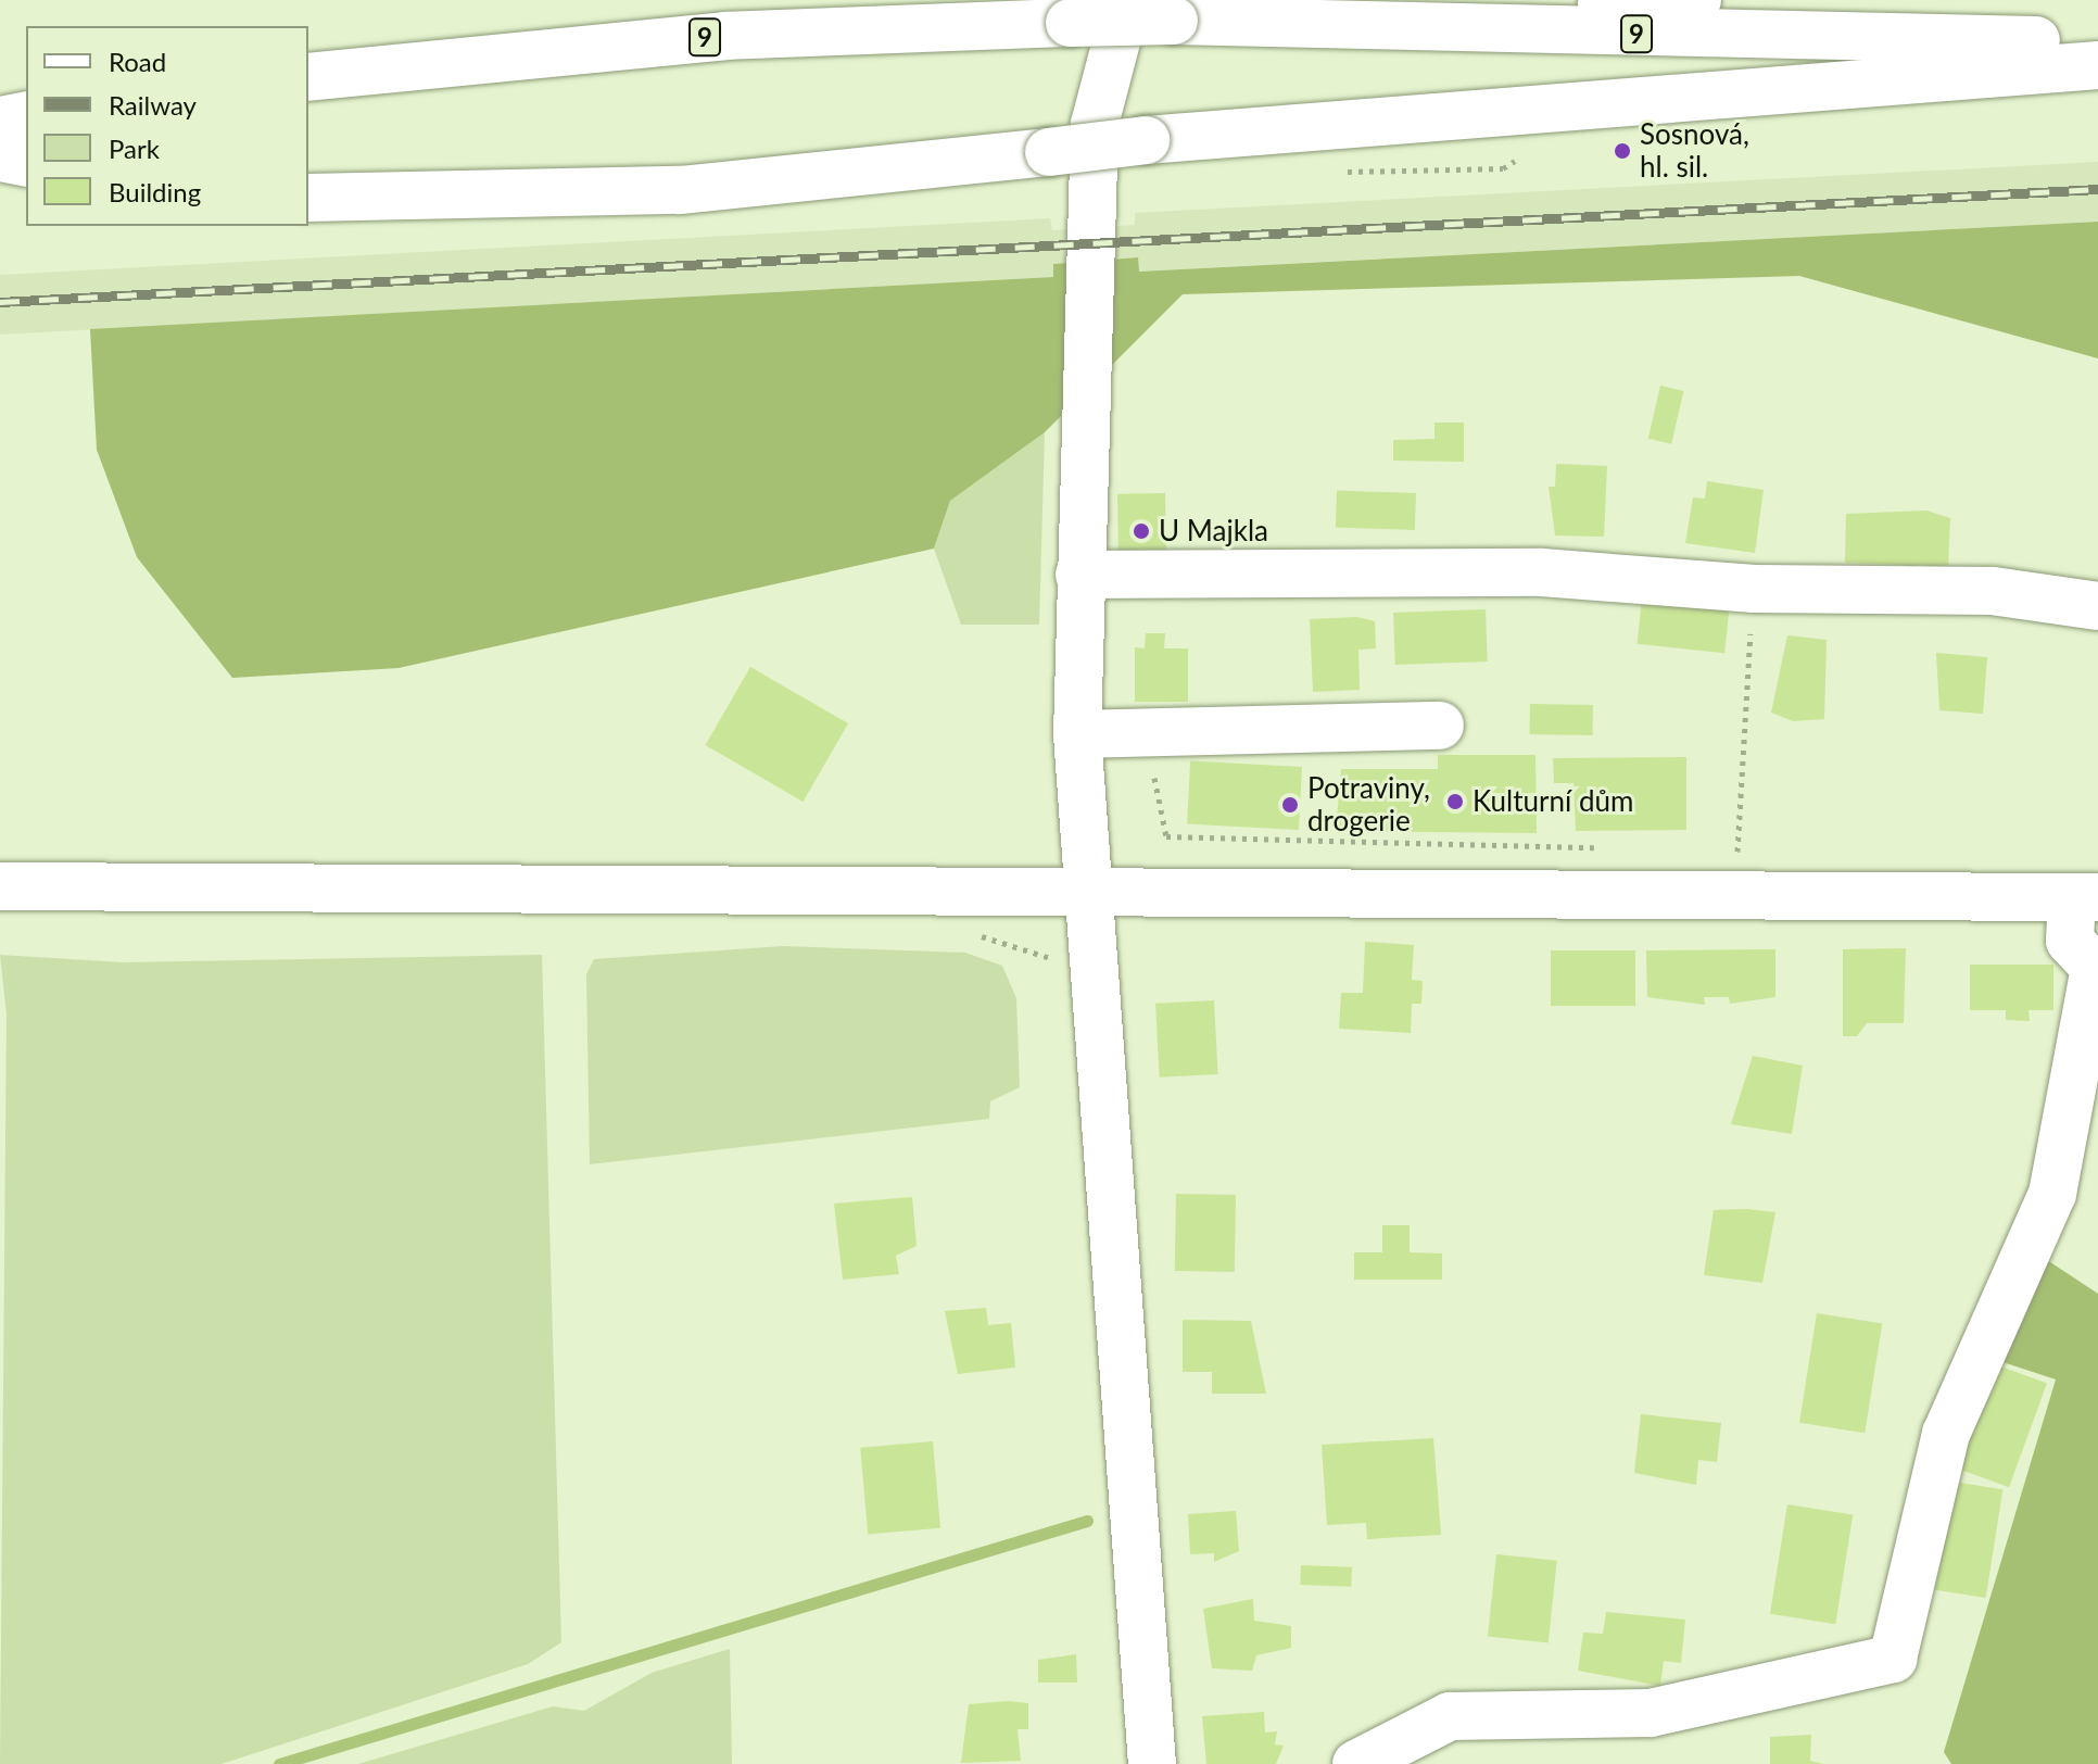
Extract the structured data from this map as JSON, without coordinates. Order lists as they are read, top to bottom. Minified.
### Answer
{"streets":{"street":["9"]},"places":["Sosnová, hl. sil.","U Majkla","Kulturní dům","Potraviny, drogerie"],"legend":["Road","Railway","Park","Building"]}
